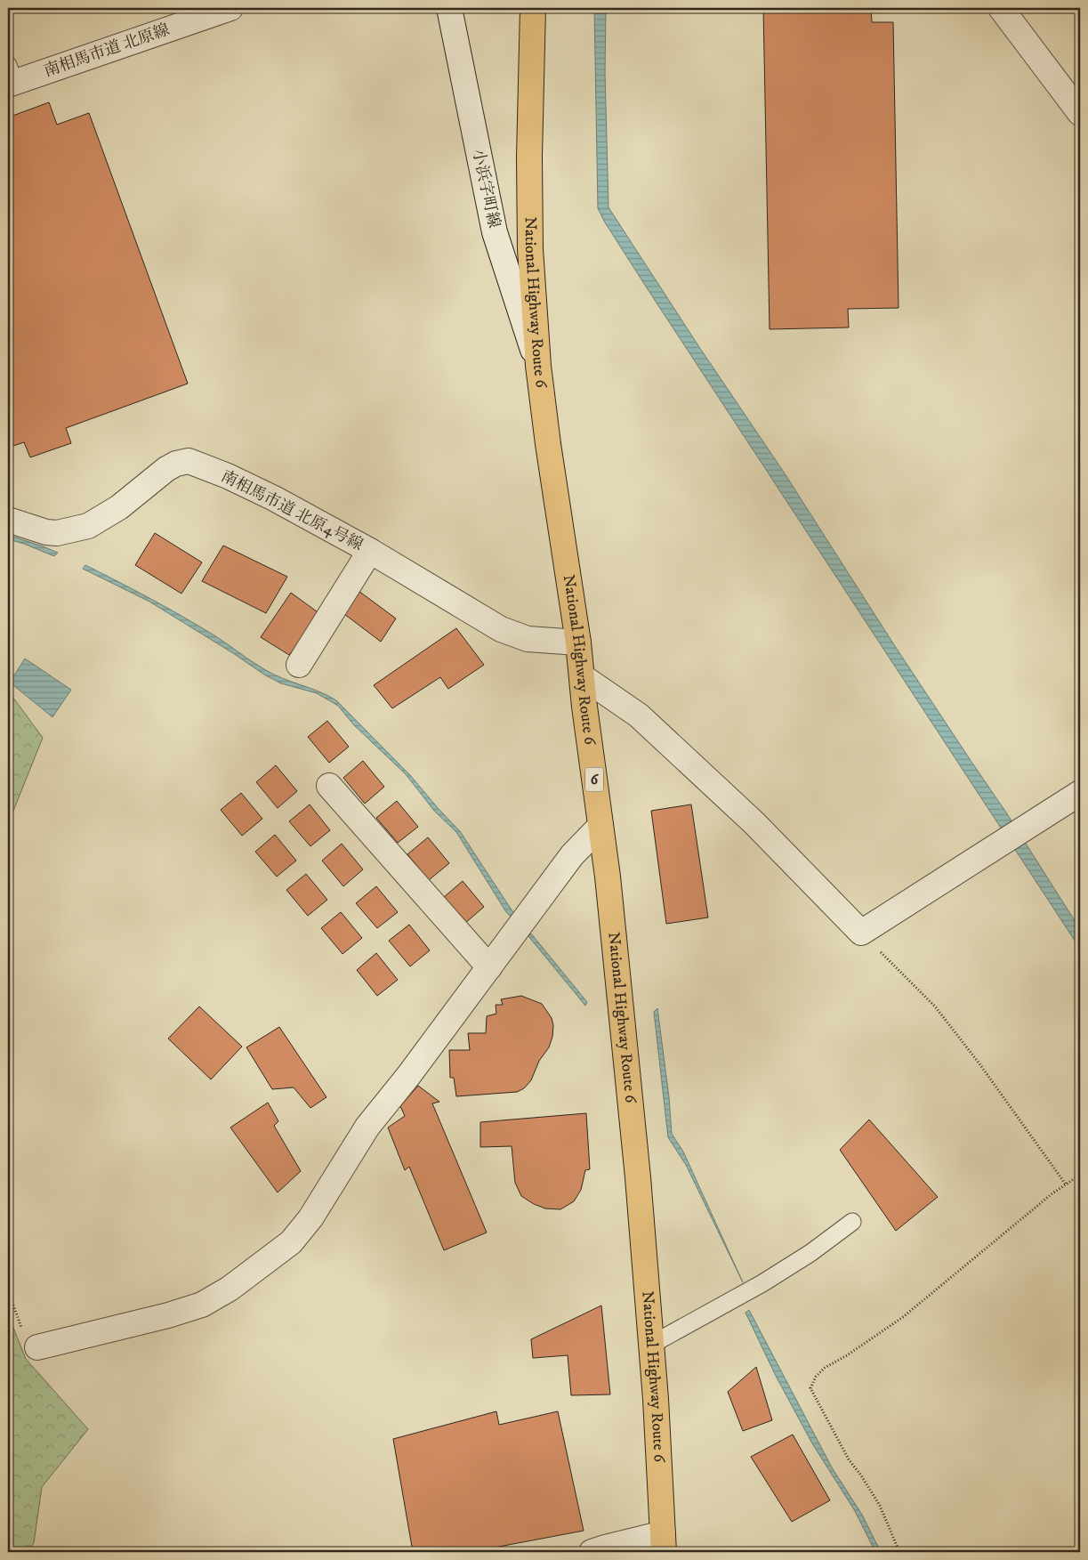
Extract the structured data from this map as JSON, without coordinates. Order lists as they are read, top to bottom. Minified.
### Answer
{"streets":{"highway":["National Highway Route 6","6"],"street":["南相馬市道 北原線","小浜字町線","南相馬市道 北原4号線"]},"crossings":[["小浜字町線","National Highway Route 6"],["National Highway Route 6","南相馬市道 北原4号線"]]}
